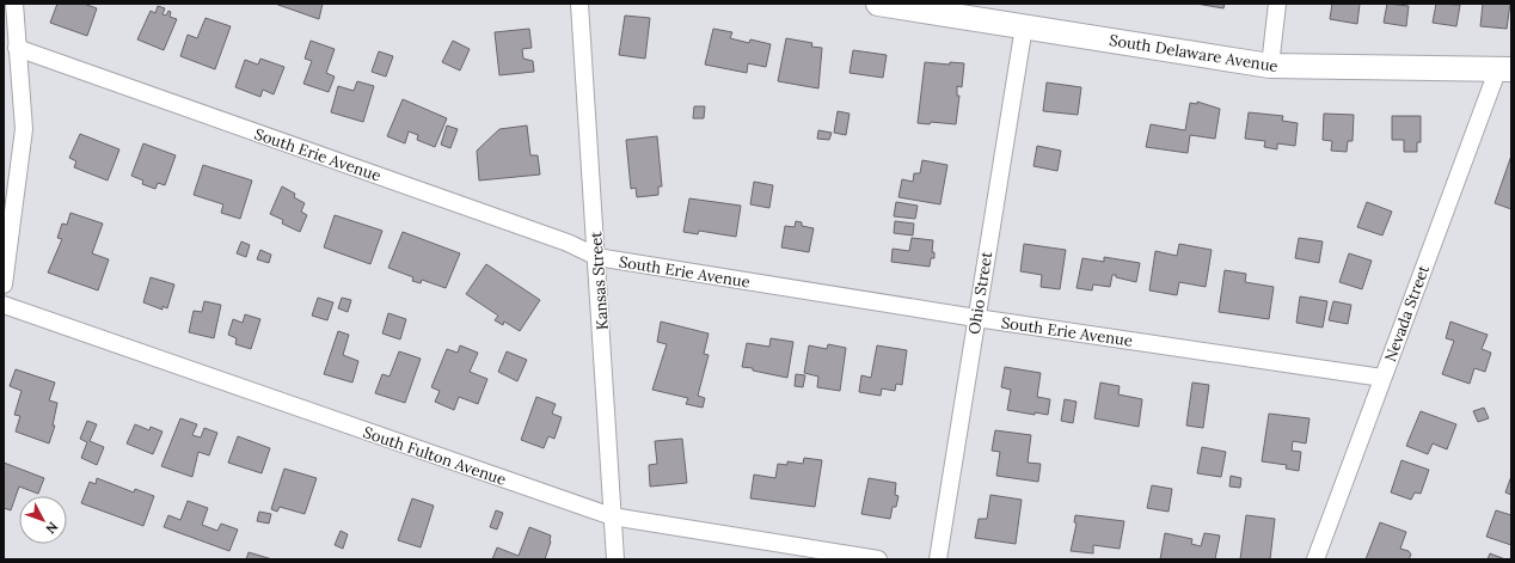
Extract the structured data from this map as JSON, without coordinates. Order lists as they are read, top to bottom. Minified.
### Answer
{"streets":{"street":["South Delaware Avenue","South Erie Avenue","Kansas Street","Ohio Street","Nevada Street","South Fulton Avenue"]},"crossings":[["South Delaware Avenue","Ohio Street"],["South Delaware Avenue","Nevada Street"],["South Erie Avenue","Kansas Street"],["South Erie Avenue","Ohio Street"],["South Erie Avenue","Nevada Street"],["Kansas Street","South Fulton Avenue"]],"north":"bottom right"}
